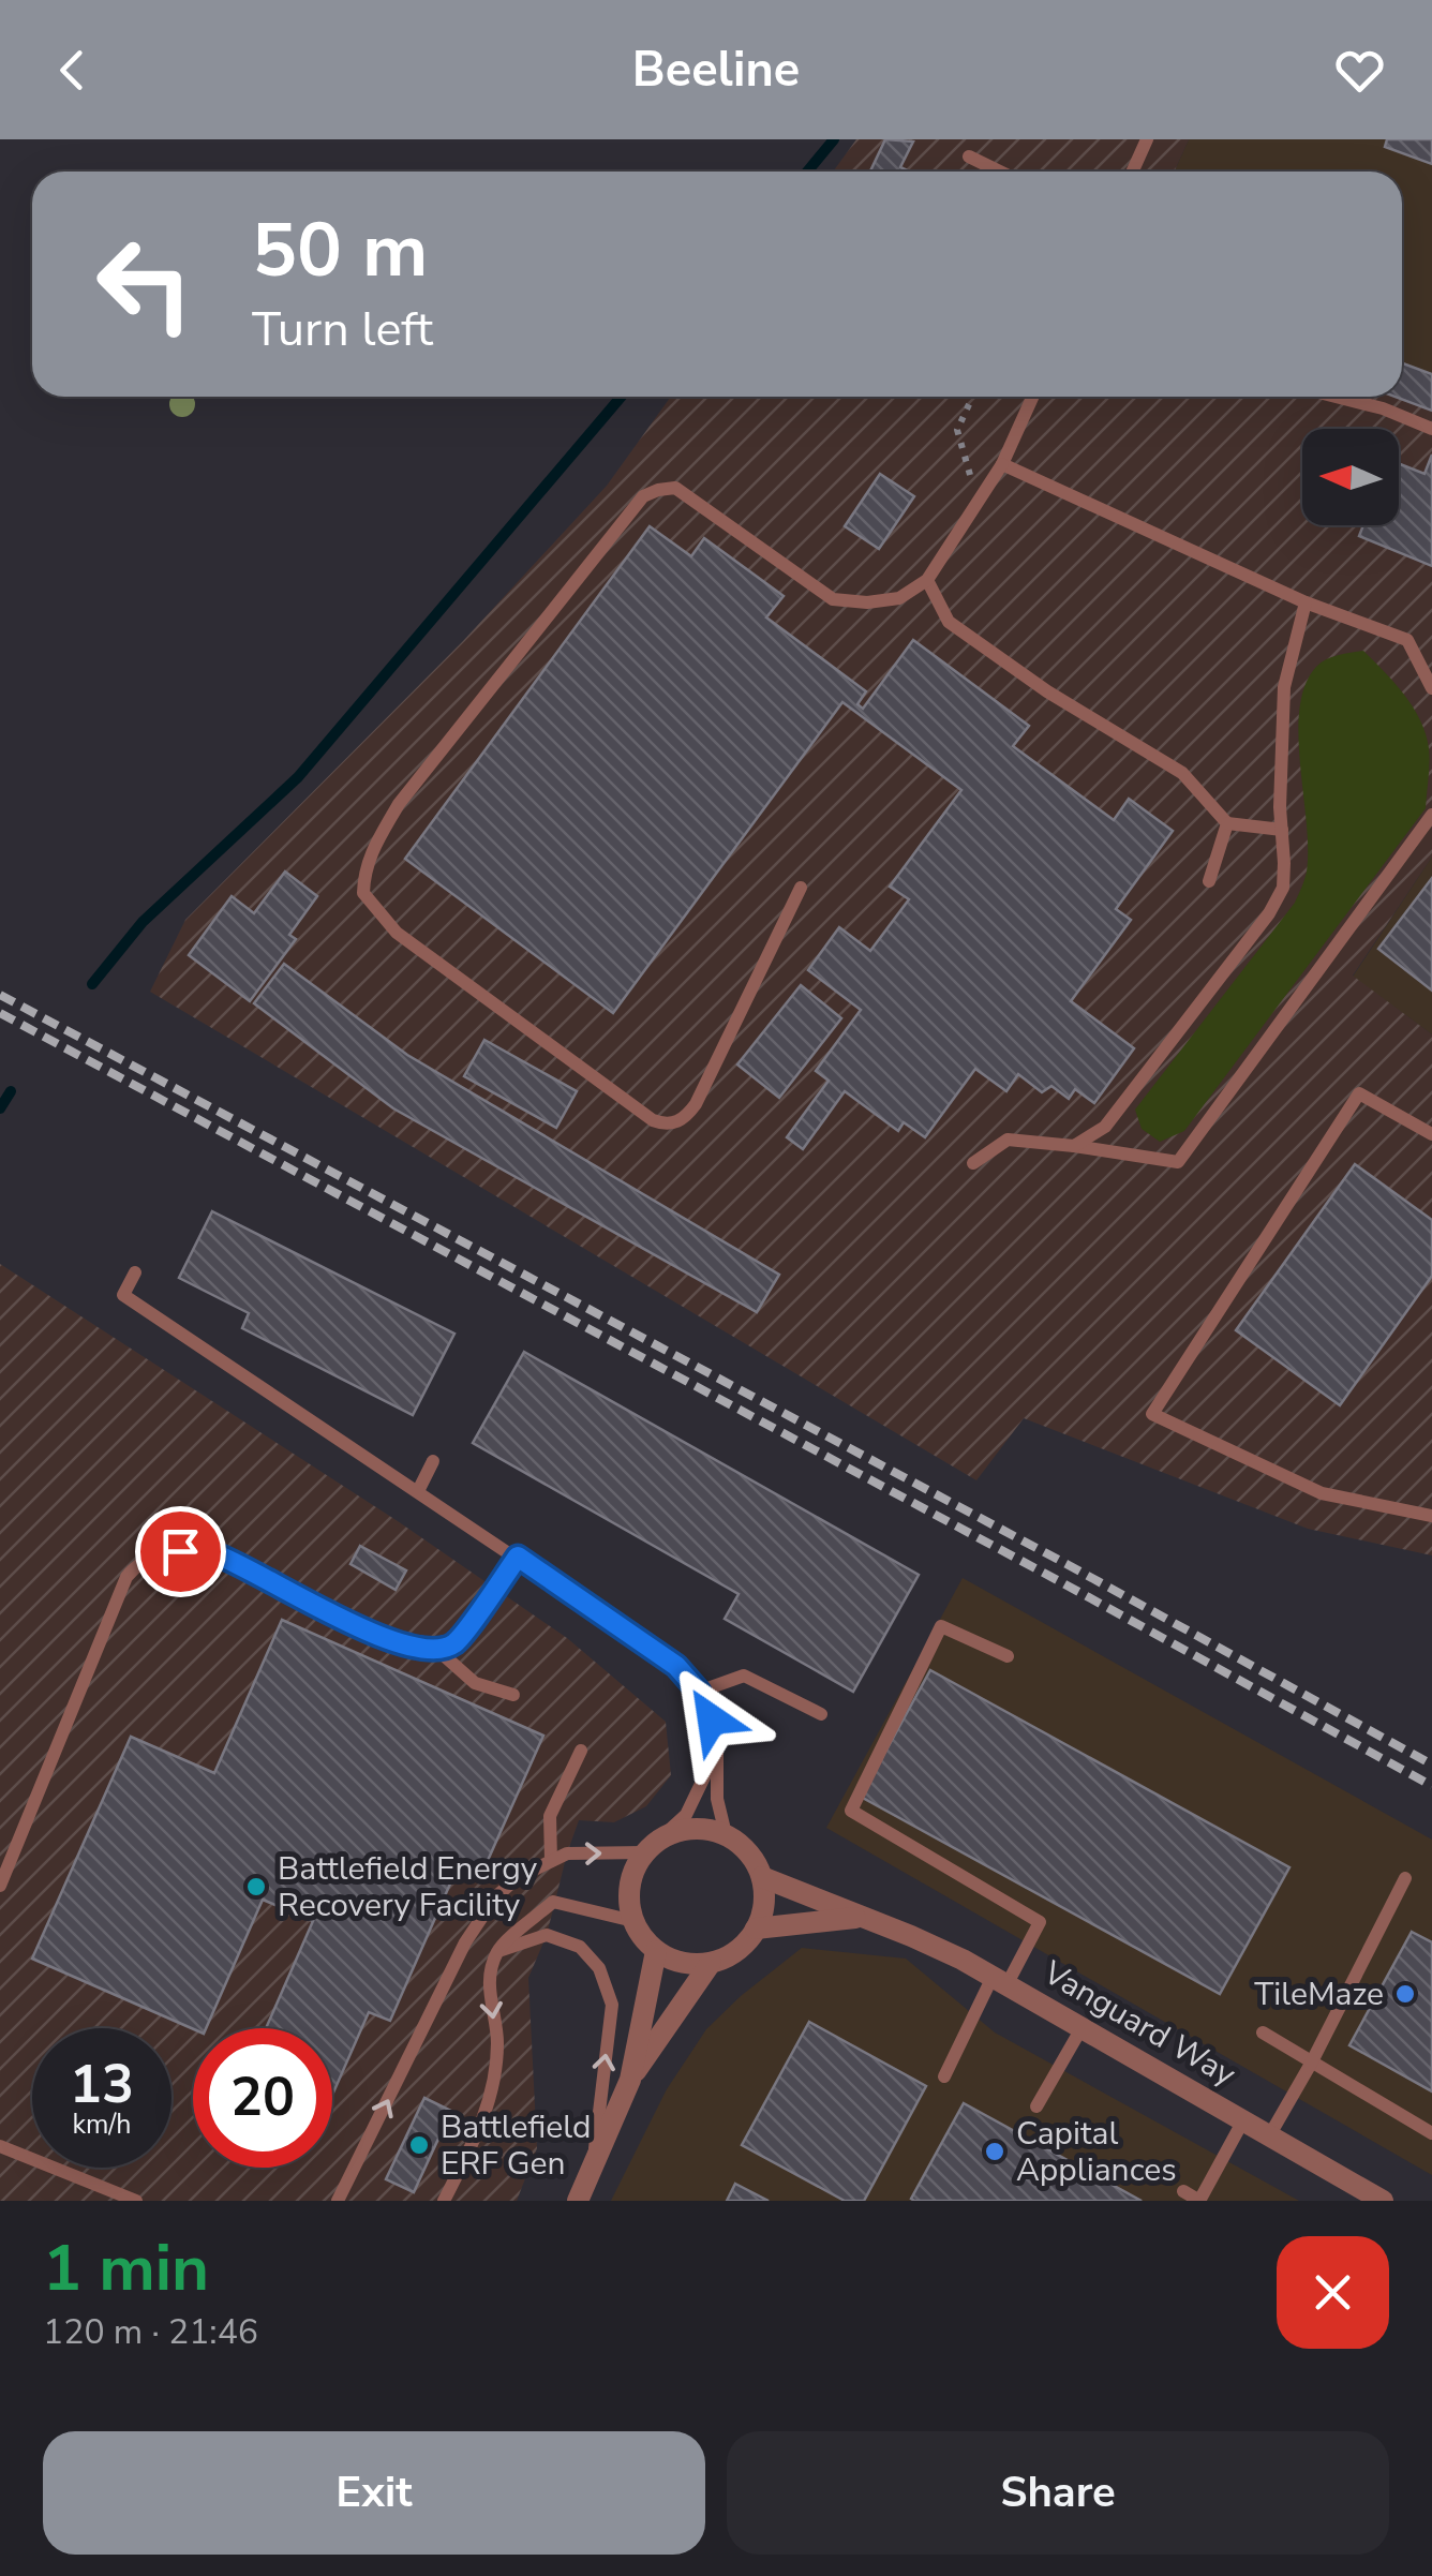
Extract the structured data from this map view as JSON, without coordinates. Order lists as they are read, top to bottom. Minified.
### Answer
{"streets":{"street":["Vanguard Way"]},"places":["Battlefield Energy Recovery Facility","TileMaze","Battlefield ERF Gen","Capital Appliances"],"north":"left","page":{"header":"Beeline","turn":["50 m","Turn left"],"speed":"13 km/h","limit":"20","heading":["1 min","120 m · 21:46"],"buttons":["Exit","Share"]}}
